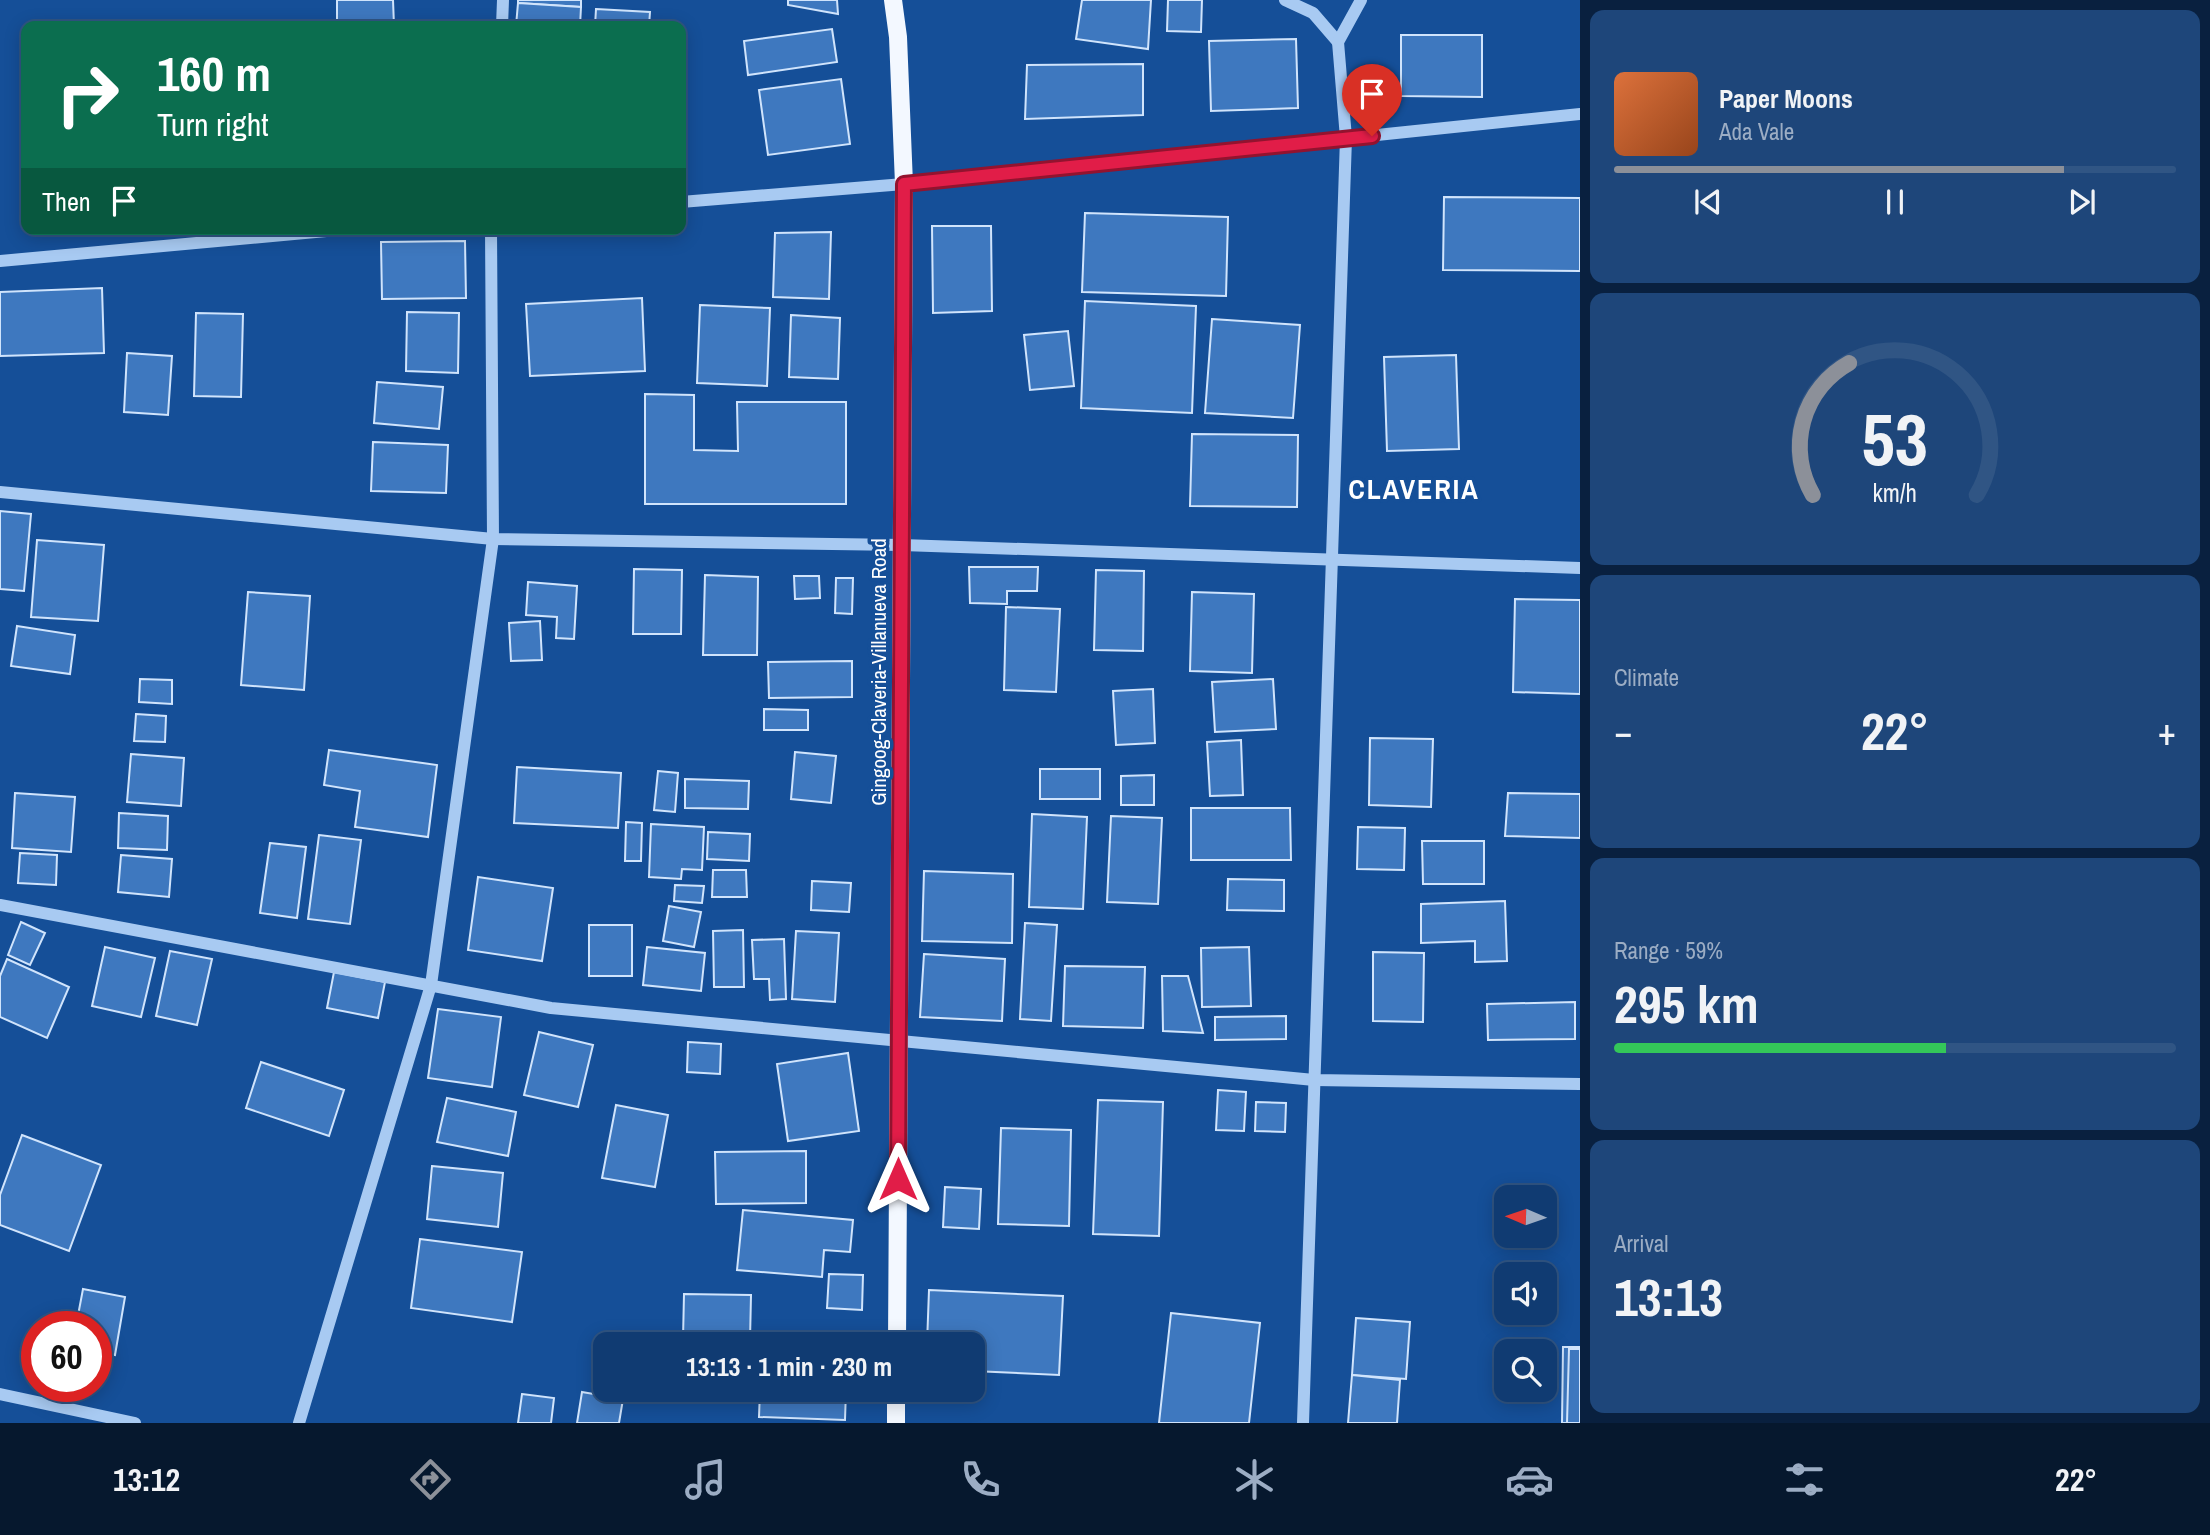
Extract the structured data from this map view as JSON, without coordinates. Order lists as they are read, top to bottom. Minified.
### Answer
{"streets":{"main road":["Gingoog-Claveria-Villanueva Road"]},"districts":["CLAVERIA"],"north":"left","page":{"turn":["160 m","Turn right"],"song":["Paper Moons","Ada Vale"],"then":"Then","tile":["Climate",["Range · 59%","295 km"],["Arrival","13:13"]],"heat":["−","22°","+"],"limit":"60","trip":"13:13 · 1 min · 230 m","tabs":["13:12","22°"],"gauge":["53","km/h"]}}
